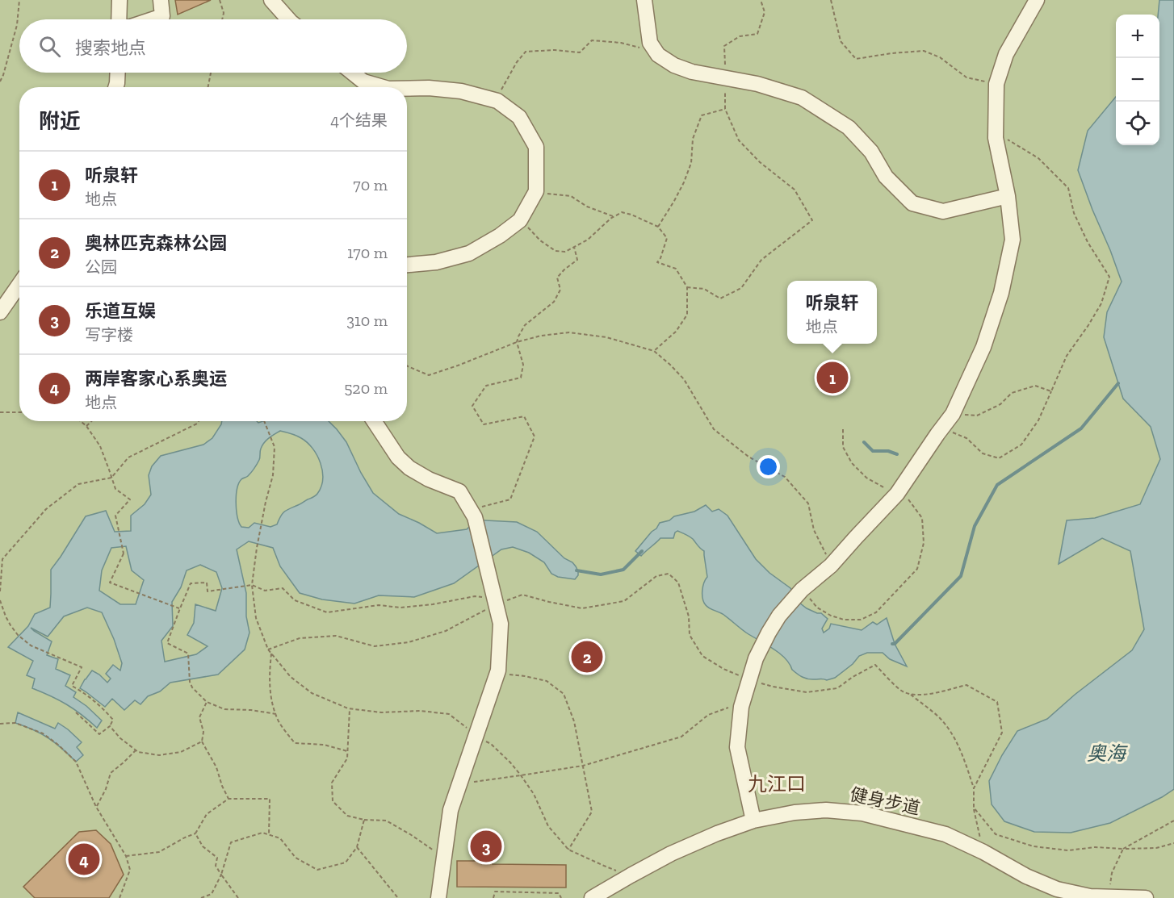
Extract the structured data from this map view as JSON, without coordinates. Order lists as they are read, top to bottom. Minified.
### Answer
{"streets":{"street":["健身步道"]},"districts":["九江口"],"water":["奥海"],"page":{"map_buttons":["+","−"],"search":"搜索地点","heading":["附近","4个结果"],"list":[{"mark":"1","name":"听泉轩","note":"地点","value":"70 m"},{"mark":"2","name":"奥林匹克森林公园","note":"公园","value":"170 m"},{"mark":"3","name":"乐道互娱","note":"写字楼","value":"310 m"},{"mark":"4","name":"两岸客家心系奥运","note":"地点","value":"520 m"}],"popup":["听泉轩","地点"],"pins":["1","2","3","4"]}}
